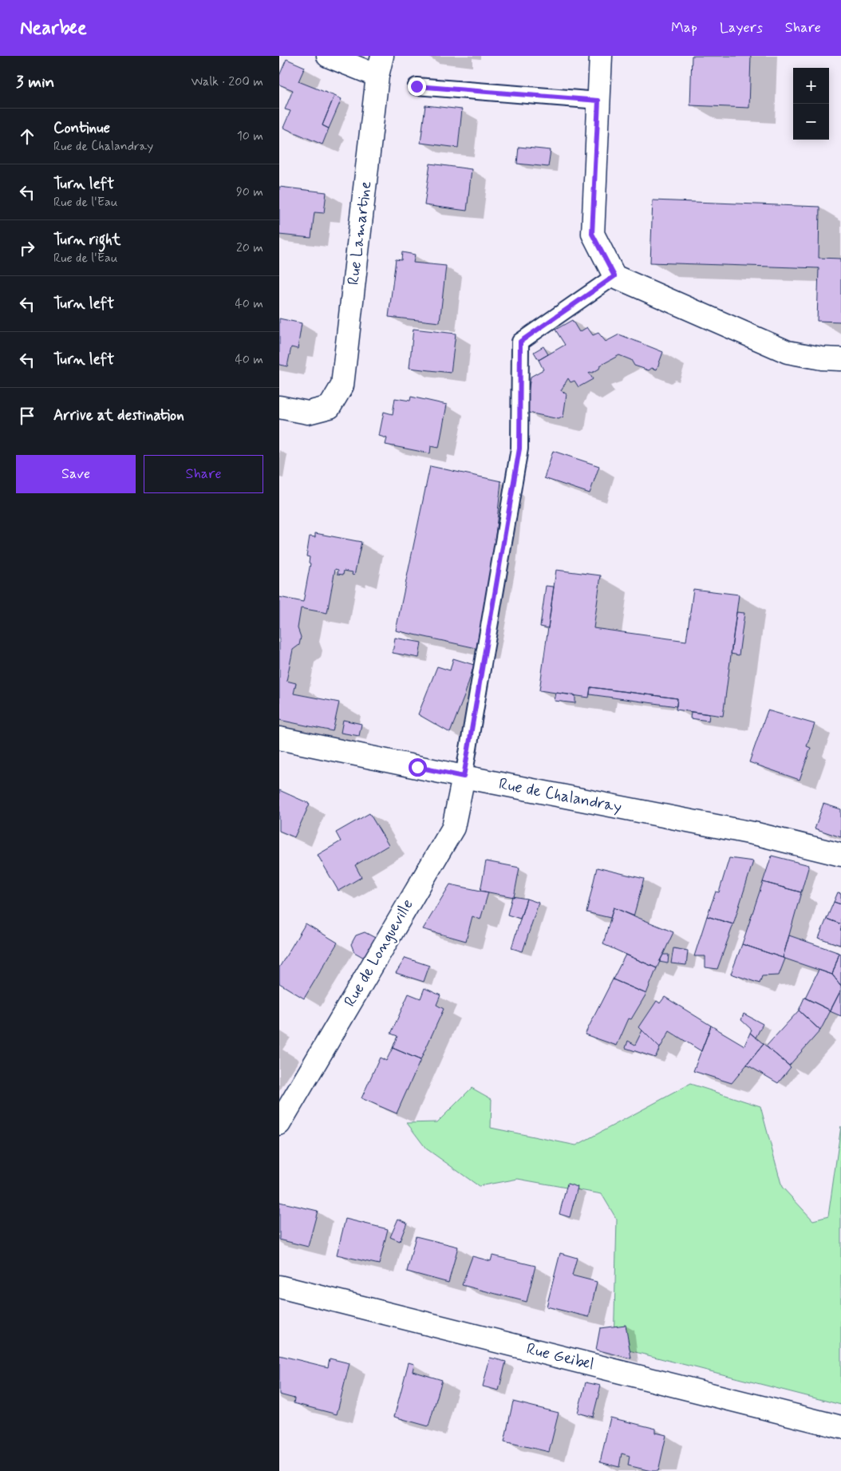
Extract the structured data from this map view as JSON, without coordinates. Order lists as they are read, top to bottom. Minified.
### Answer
{"streets":{"street":["Rue Lamartine","Rue de Chalandray","Rue de Longueville","Rue Geibel"]},"crossings":[["Rue de Chalandray","Rue de Longueville"]],"page":{"header":"Nearbee","nav":["Map","Layers","Share"],"heading":["3 min","Walk · 200 m"],"map_buttons":["+","−"],"list":[["Continue","Rue de Chalandray","10 m"],["Turn left","Rue de l'Eau","90 m"],["Turn right","Rue de l'Eau","20 m"],["Turn left","40 m"],["Turn left","40 m"],"Arrive at destination"],"buttons":["Save","Share"]}}
